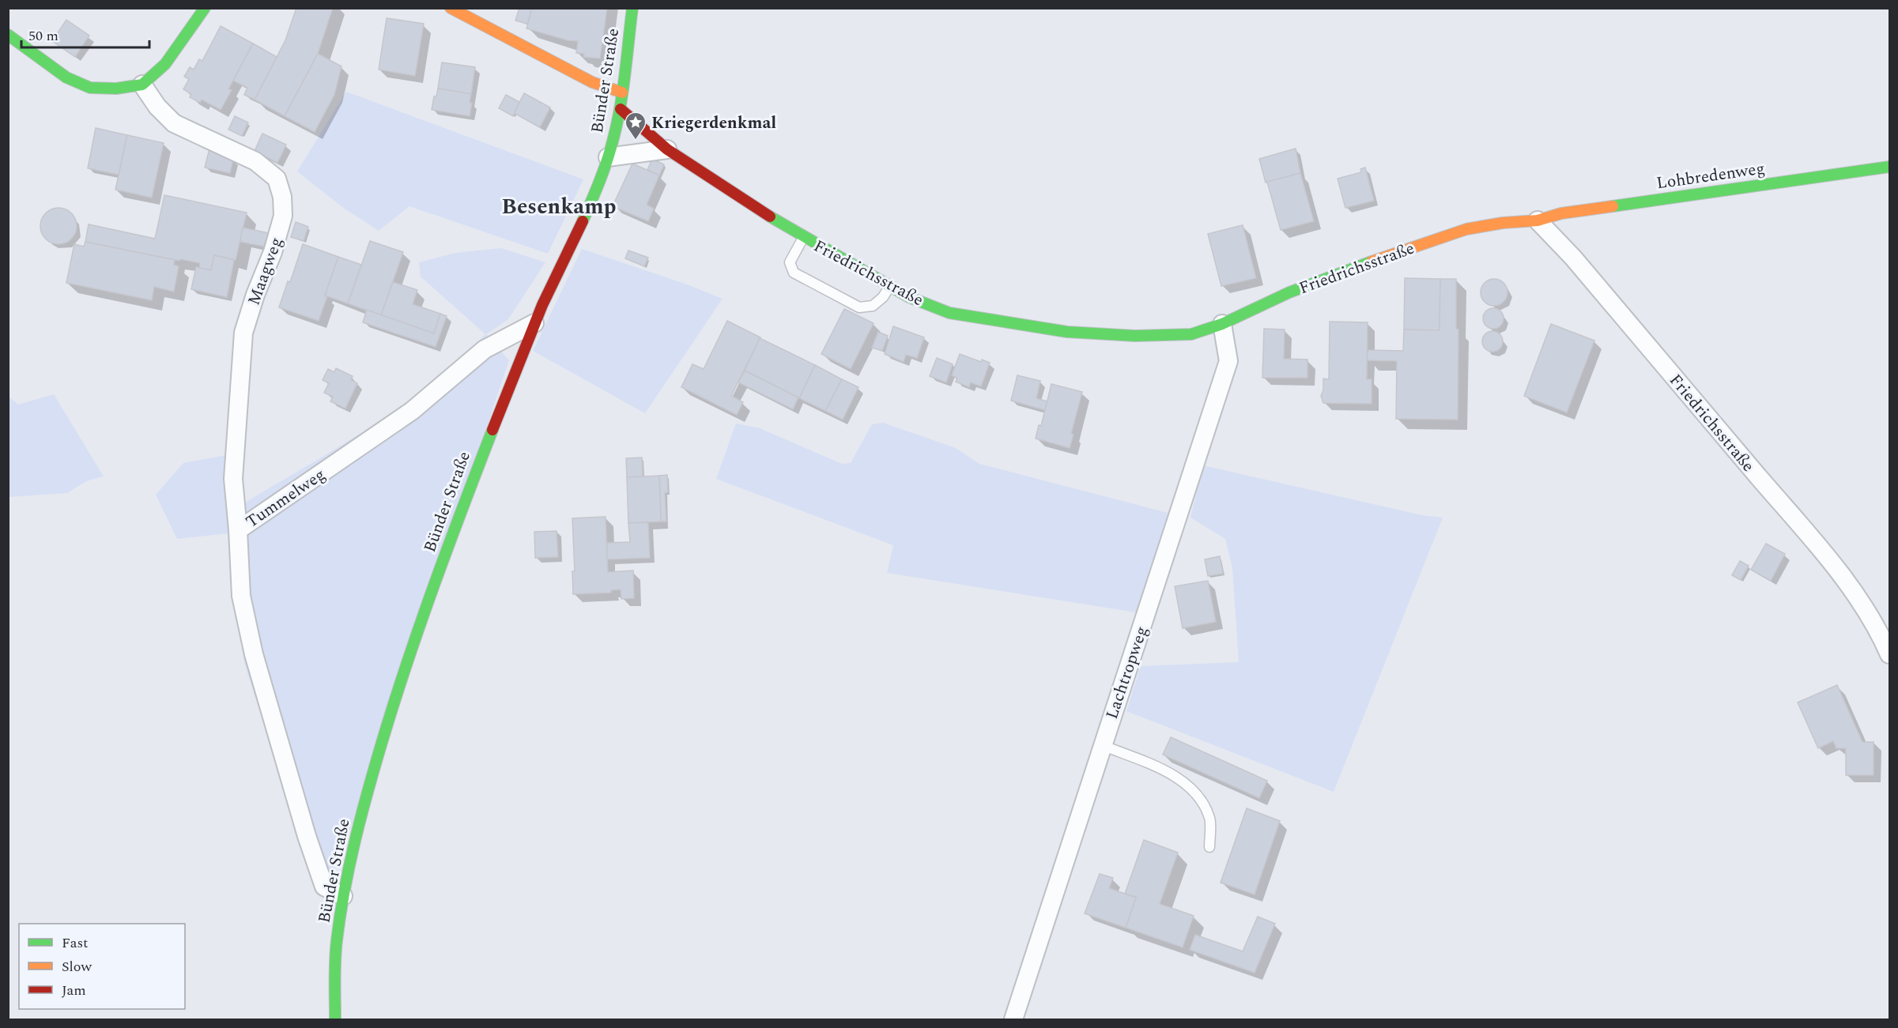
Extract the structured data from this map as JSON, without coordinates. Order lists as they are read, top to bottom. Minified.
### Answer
{"streets":{"street":["Bünder Straße","Lohbredenweg","Friedrichsstraße","Maagweg","Tummelweg","Lachtropweg"]},"crossings":[["Bünder Straße","Friedrichsstraße"],["Bünder Straße","Tummelweg"],["Lohbredenweg","Friedrichsstraße"],["Friedrichsstraße","Lachtropweg"],["Maagweg","Tummelweg"]],"districts":["Besenkamp"],"places":{"place":["Kriegerdenkmal"]},"legend":["Fast","Slow","Jam"],"scale_bar":"50 m"}
